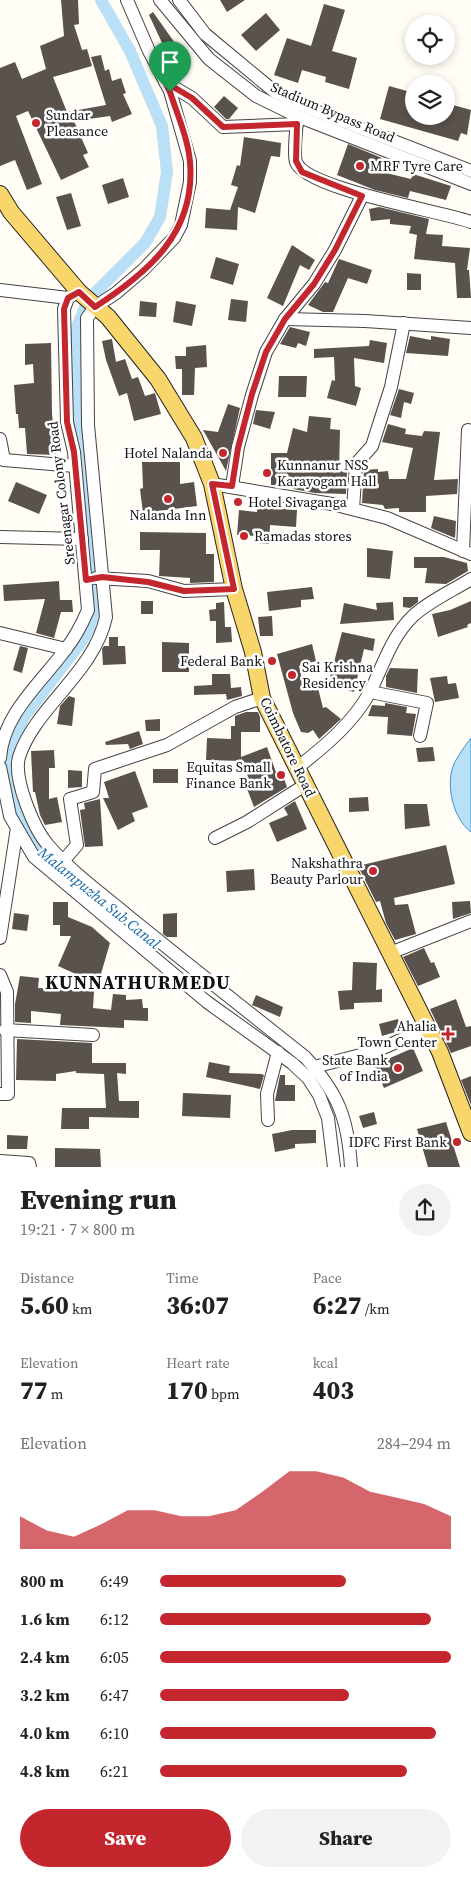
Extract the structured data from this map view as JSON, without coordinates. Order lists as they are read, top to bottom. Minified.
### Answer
{"streets":{"main road":["Coimbatore Road"],"street":["Stadium Bypass Road","Sreenagar Colony Road"]},"crossings":[["Sreenagar Colony Road","Coimbatore Road"]],"districts":["KUNNATHURMEDU"],"water":["Malampuzha Sub Canal"],"places":{"other":["Sundar Pleasance","MRF Tyre Care","Hotel Nalanda","Kunnanur NSS Karayogam Hall","Nalanda Inn","Hotel Sivaganga","Ramadas stores","Federal Bank","Sai Krishna Residency","Equitas Small Finance Bank","Nakshathra Beauty Parlour","State Bank of India","IDFC First Bank"],"health":["Ahalia Town Center"]},"page":{"heading":["Evening run","19:21 · 7 × 800 m"],"stats":[["Distance","5.60 km"],["Time","36:07"],["Pace","6:27 /km"],["Elevation","77 m"],["Heart rate","170 bpm"],["kcal","403"]],"chart":["Elevation","284–294 m"],"list":[{"name":"800 m","note":"6:49"},{"name":"1.6 km","note":"6:12"},{"name":"2.4 km","note":"6:05"},{"name":"3.2 km","note":"6:47"},{"name":"4.0 km","note":"6:10"},{"name":"4.8 km","note":"6:21"}],"buttons":["Save","Share"]}}
